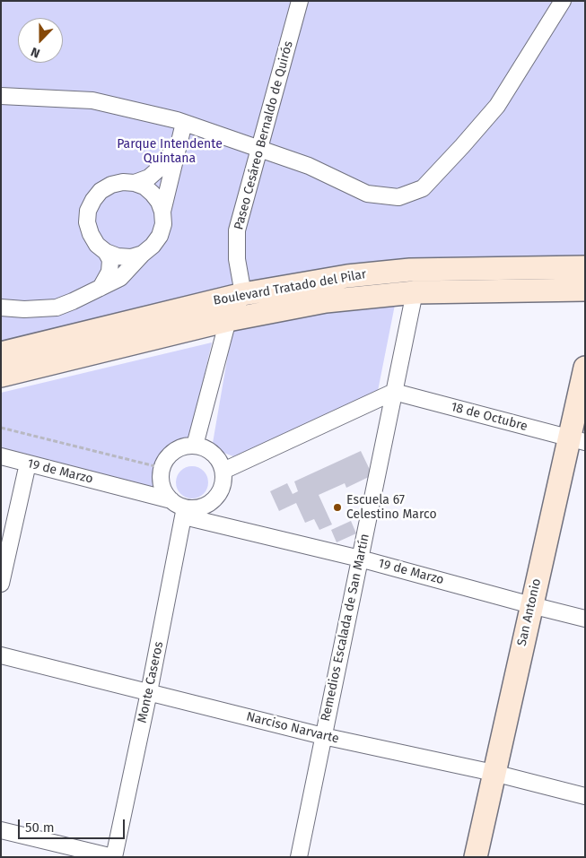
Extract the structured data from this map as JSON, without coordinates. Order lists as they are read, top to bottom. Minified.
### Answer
{"streets":{"main road":["Boulevard Tratado del Pilar","San Antonio"],"street":["Paseo Cesáreo Bernaldo de Quirós","18 de Octubre","19 de Marzo","Remedios Escalada de San Martín","Monte Caseros","Narciso Narvarte"]},"crossings":[["Paseo Cesáreo Bernaldo de Quirós","Boulevard Tratado del Pilar"],["Boulevard Tratado del Pilar","Remedios Escalada de San Martín"],["18 de Octubre","San Antonio"],["18 de Octubre","Remedios Escalada de San Martín"],["19 de Marzo","San Antonio"],["19 de Marzo","Remedios Escalada de San Martín"],["19 de Marzo","Monte Caseros"],["San Antonio","Narciso Narvarte"],["Remedios Escalada de San Martín","Narciso Narvarte"],["Monte Caseros","Narciso Narvarte"]],"parks":["Parque Intendente Quintana"],"places":["Escuela 67 Celestino Marco"],"scale_bar":"50 m","north":"bottom"}
